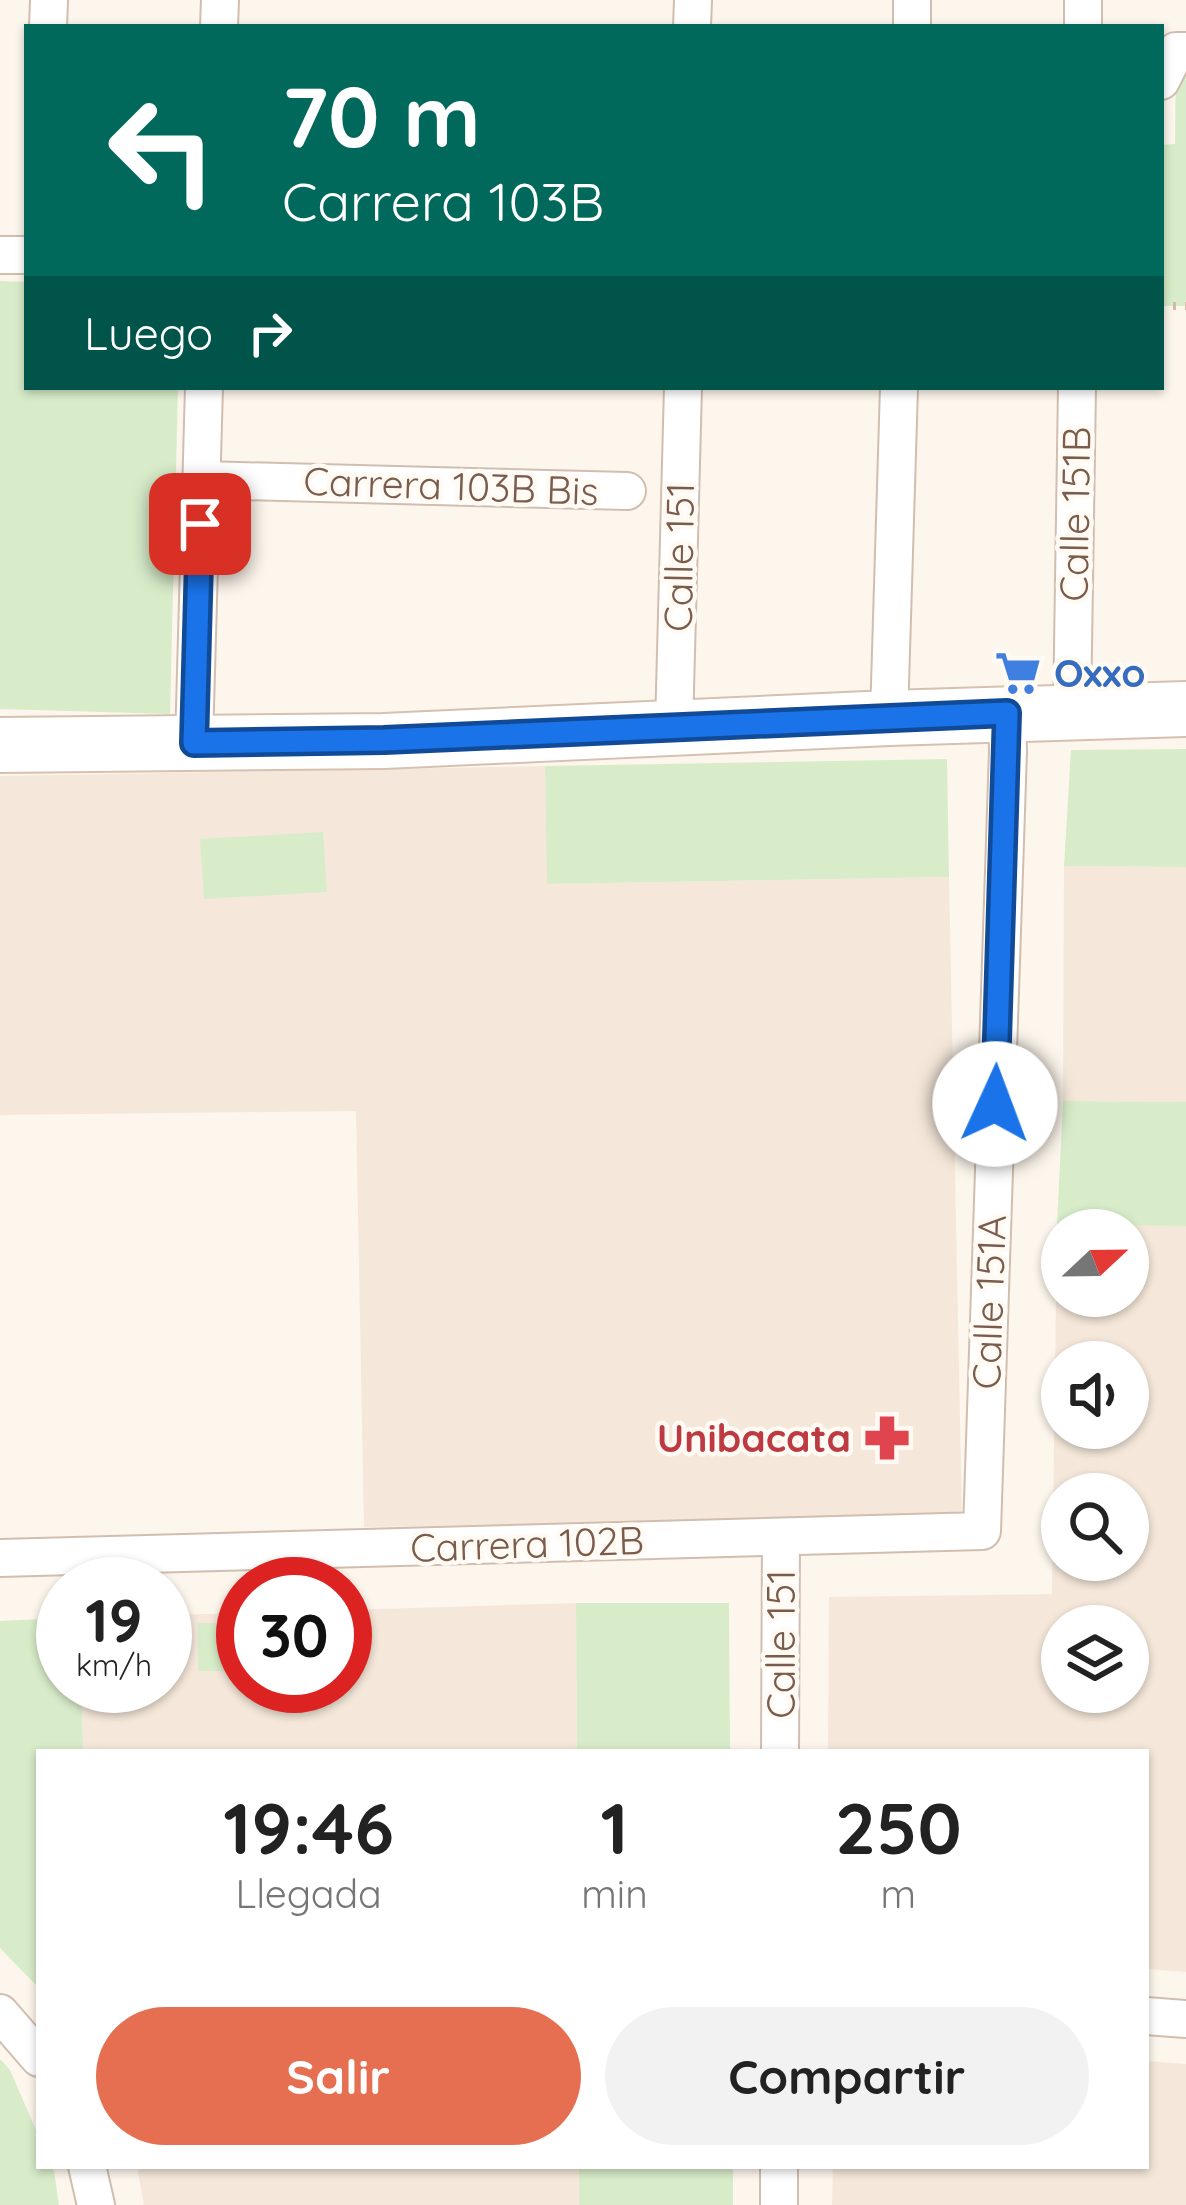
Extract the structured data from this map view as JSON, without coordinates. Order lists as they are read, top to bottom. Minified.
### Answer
{"streets":{"street":["Carrera 103B Bis","Calle 151B","Calle 151","Calle 151A","Carrera 102B"]},"crossings":[["Calle 151","Carrera 102B"],["Calle 151A","Carrera 102B"]],"places":{"supermarket":["Oxxo"],"pharmacy":["Unibacata"]},"north":"right","page":{"turn":["70 m","Carrera 103B"],"then":"Luego","speed":"19 km/h","limit":"30","eta":["19:46","Llegada","1","min","250","m"],"buttons":["Salir","Compartir"]}}
